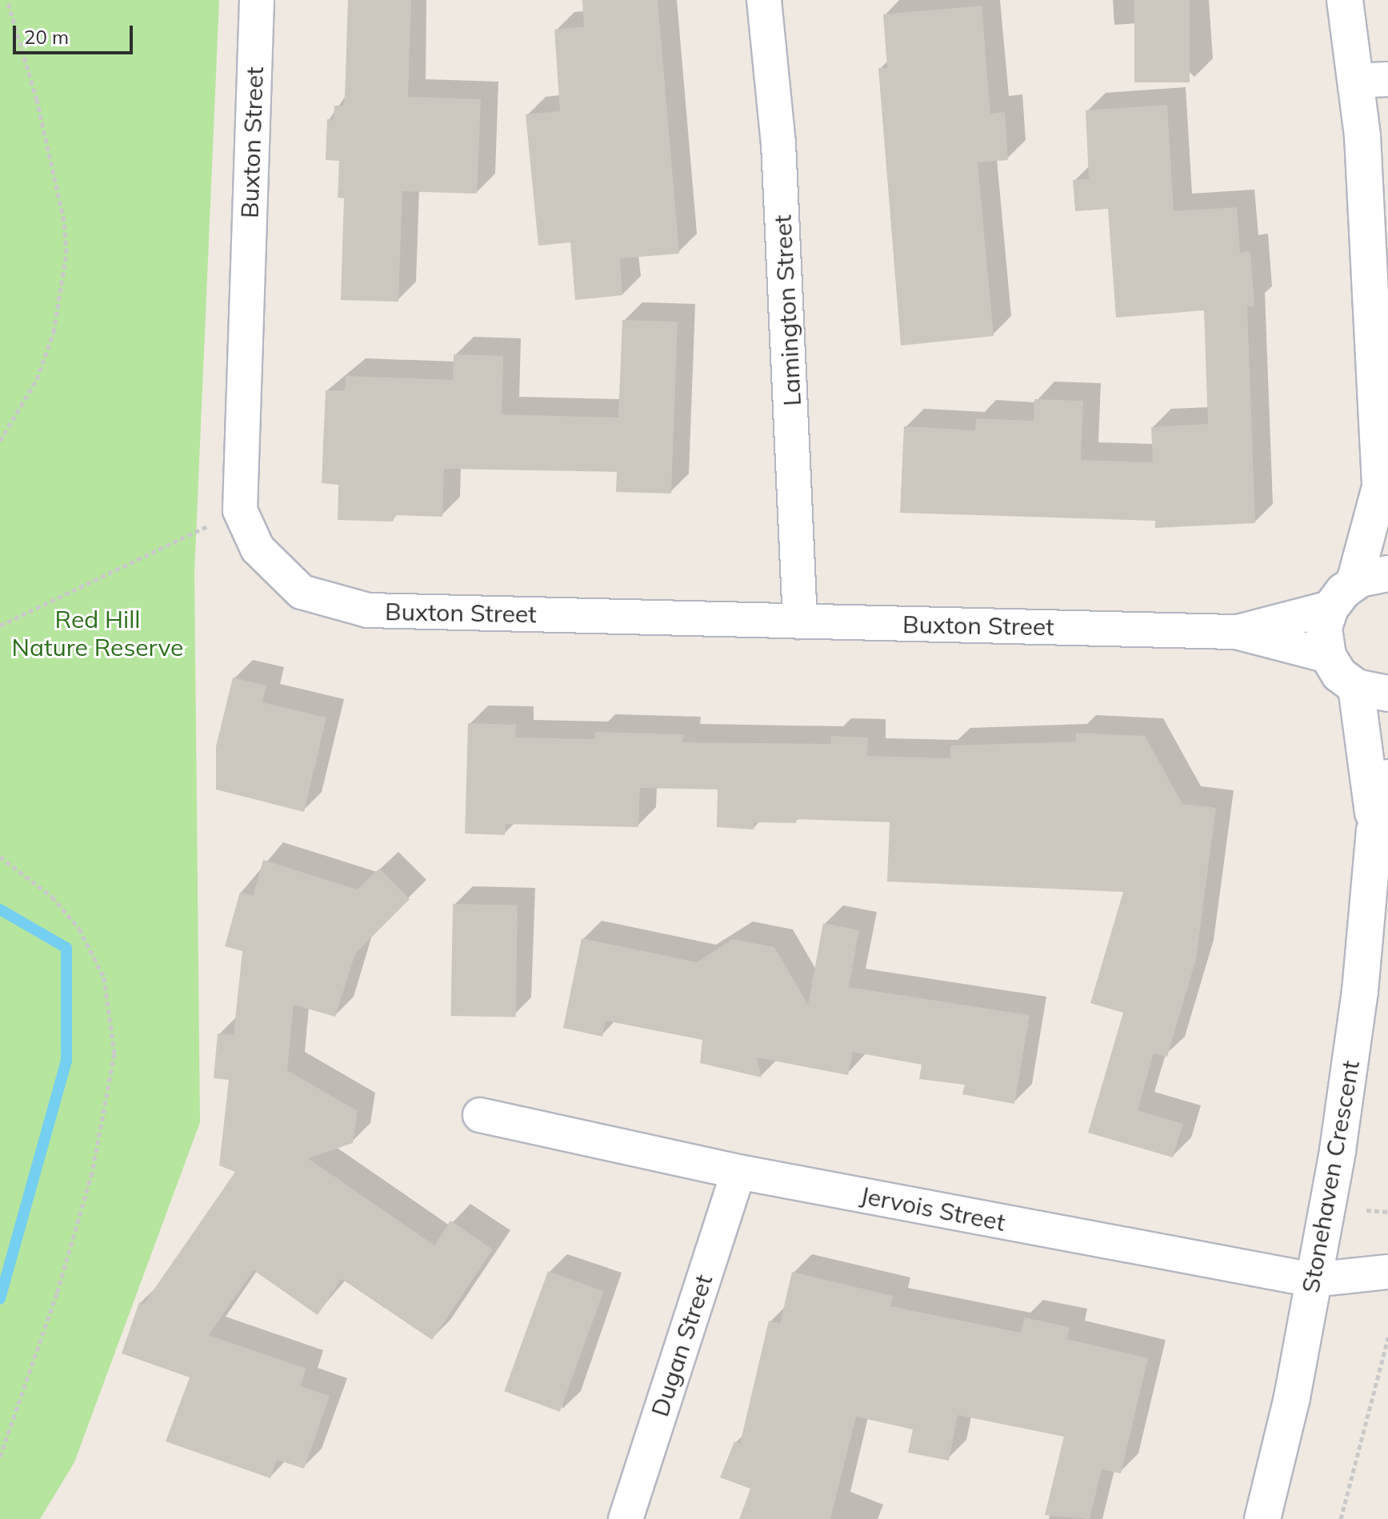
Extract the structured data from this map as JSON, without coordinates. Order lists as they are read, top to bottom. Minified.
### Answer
{"streets":{"street":["Buxton Street","Lamington Street","Stonehaven Crescent","Jervois Street","Dugan Street"]},"crossings":[["Buxton Street","Lamington Street"],["Stonehaven Crescent","Jervois Street"],["Jervois Street","Dugan Street"]],"parks":["Red Hill Nature Reserve"],"scale_bar":"20 m"}
